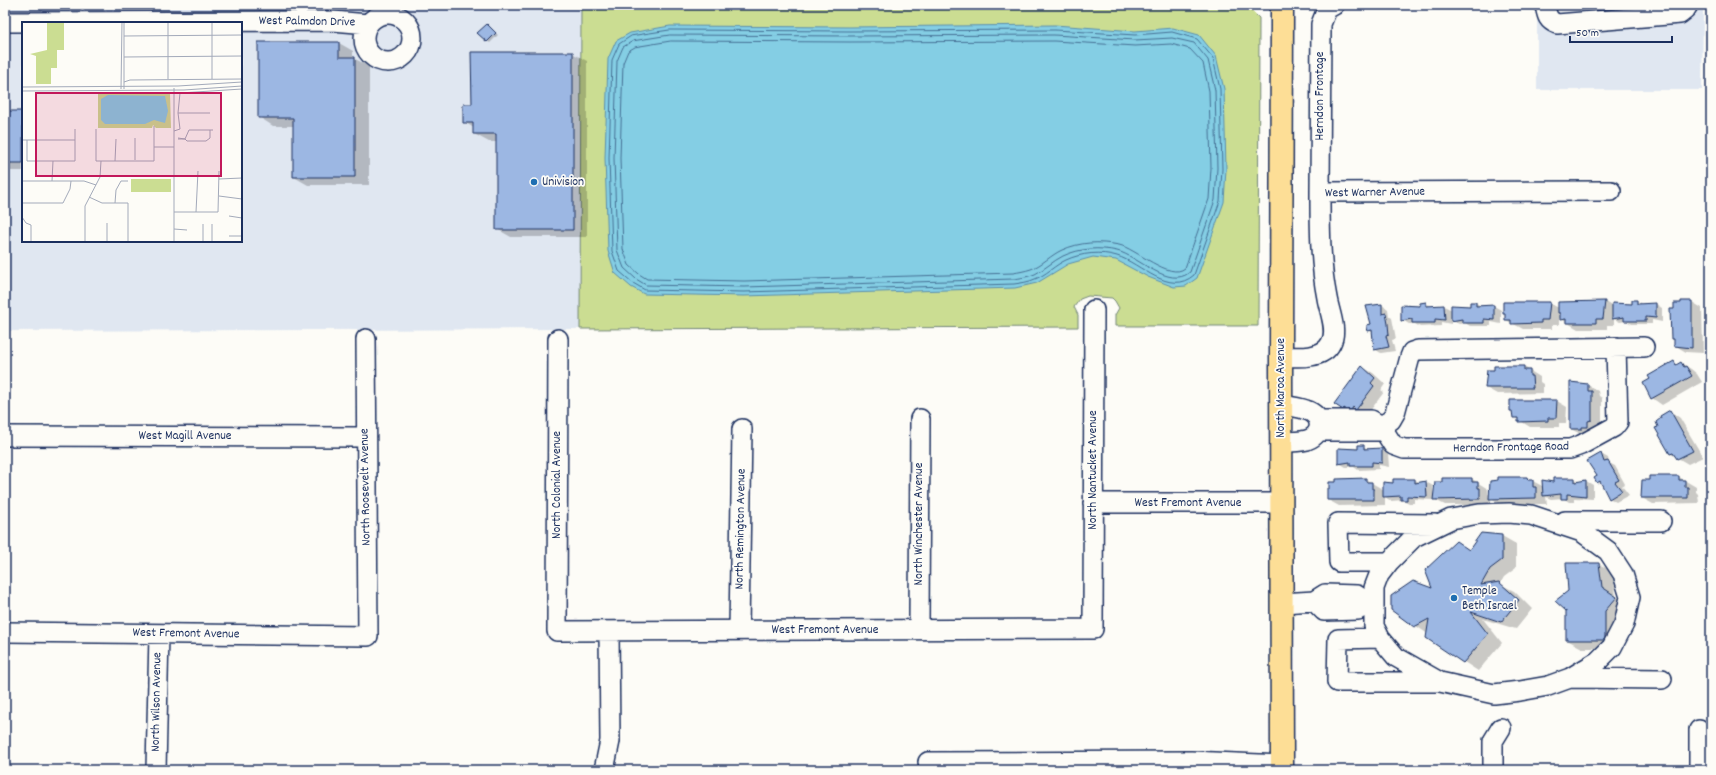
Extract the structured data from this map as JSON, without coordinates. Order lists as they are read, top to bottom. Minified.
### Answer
{"streets":{"main road":["North Maroa Avenue"],"street":["West Palmdon Drive","Herndon Frontage","West Warner Avenue","West Magill Avenue","Herndon Frontage Road","North Nantucket Avenue","North Colonial Avenue","North Roosevelt Avenue","West Fremont Avenue","North Winchester Avenue","North Remington Avenue","North Wilson Avenue"]},"crossings":[["Herndon Frontage","West Warner Avenue"],["West Warner Avenue","North Maroa Avenue"],["North Maroa Avenue","West Fremont Avenue"],["West Magill Avenue","North Roosevelt Avenue"],["North Nantucket Avenue","West Fremont Avenue"],["North Colonial Avenue","West Fremont Avenue"],["North Roosevelt Avenue","West Fremont Avenue"],["West Fremont Avenue","North Winchester Avenue"],["West Fremont Avenue","North Remington Avenue"],["West Fremont Avenue","North Wilson Avenue"]],"places":["Univision","Temple Beth Israel"],"scale_bar":"50 m"}
